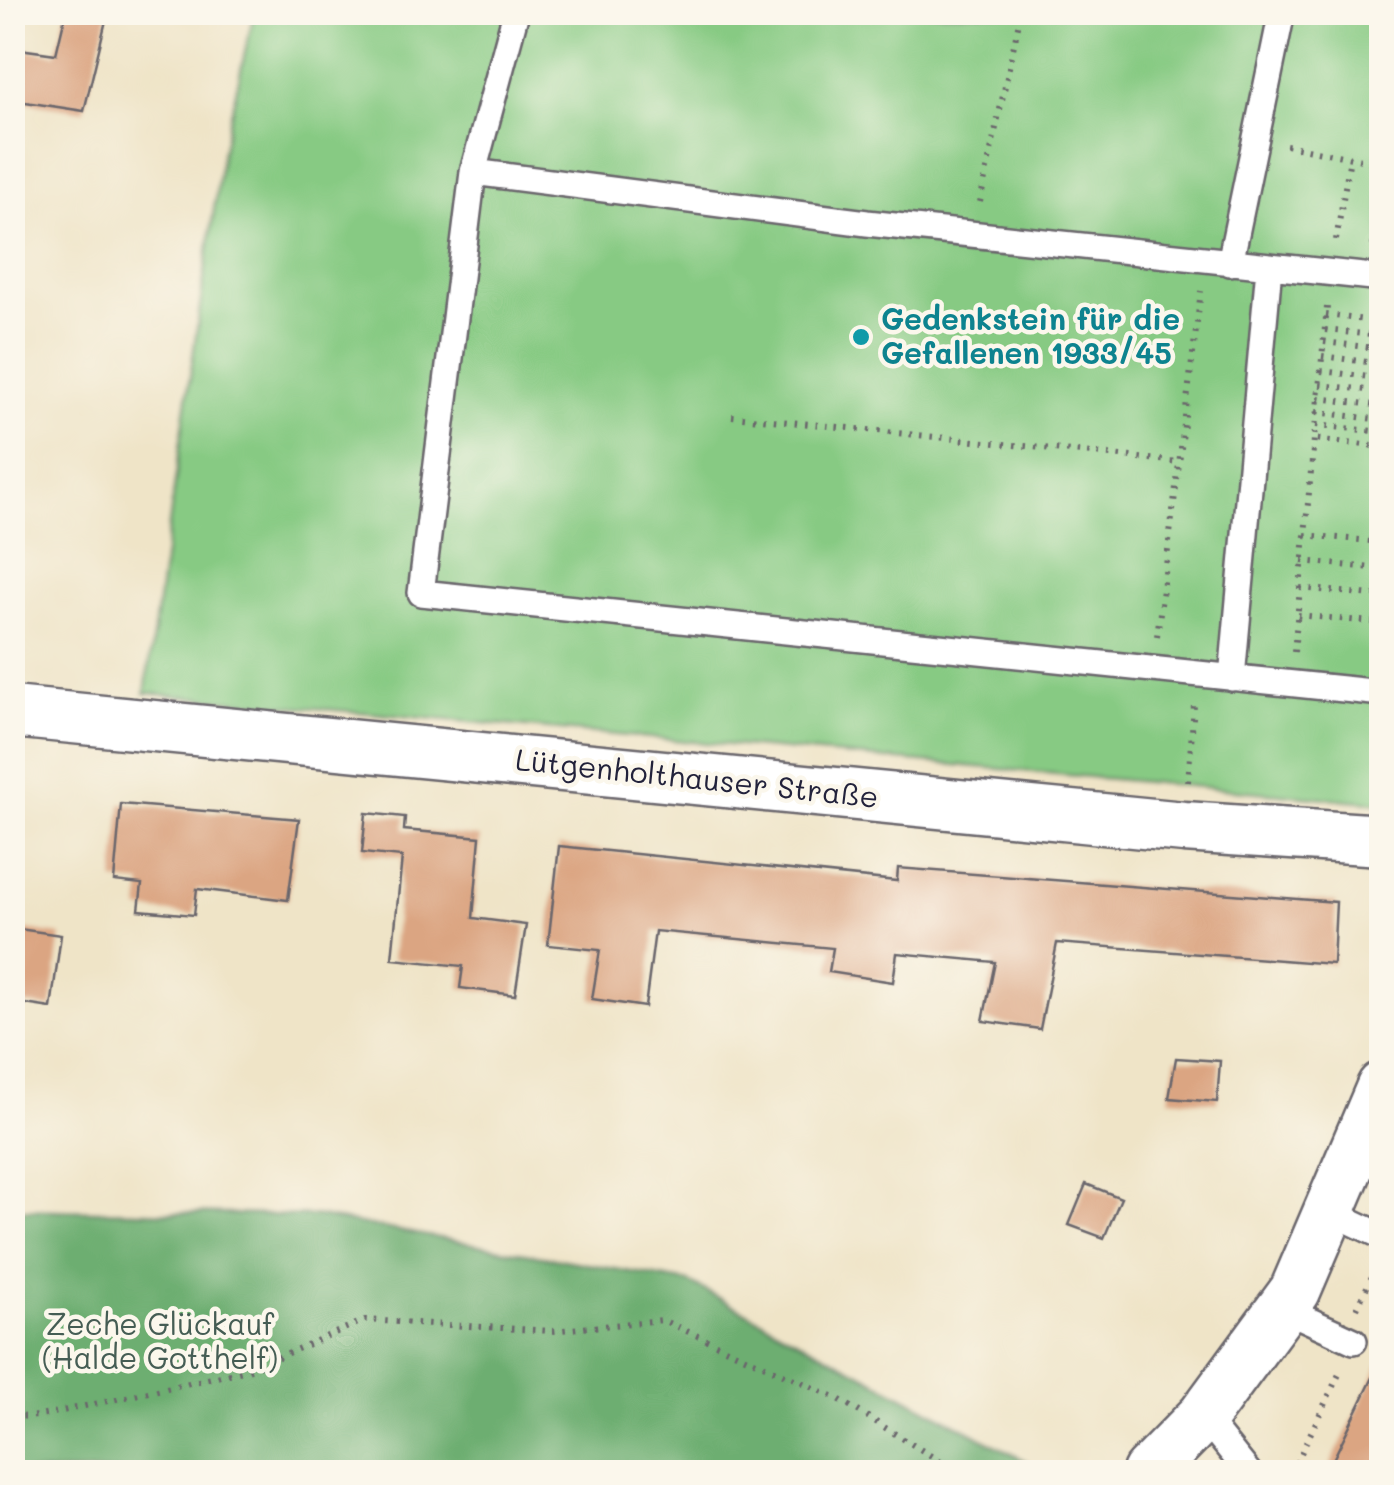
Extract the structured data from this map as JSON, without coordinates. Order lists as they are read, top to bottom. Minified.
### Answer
{"streets":{"street":["Lütgenholthauser Straße"]},"parks":["Zeche Glückauf (Halde Gotthelf)"],"places":["Gedenkstein für die Gefallenen 1933/45"]}
